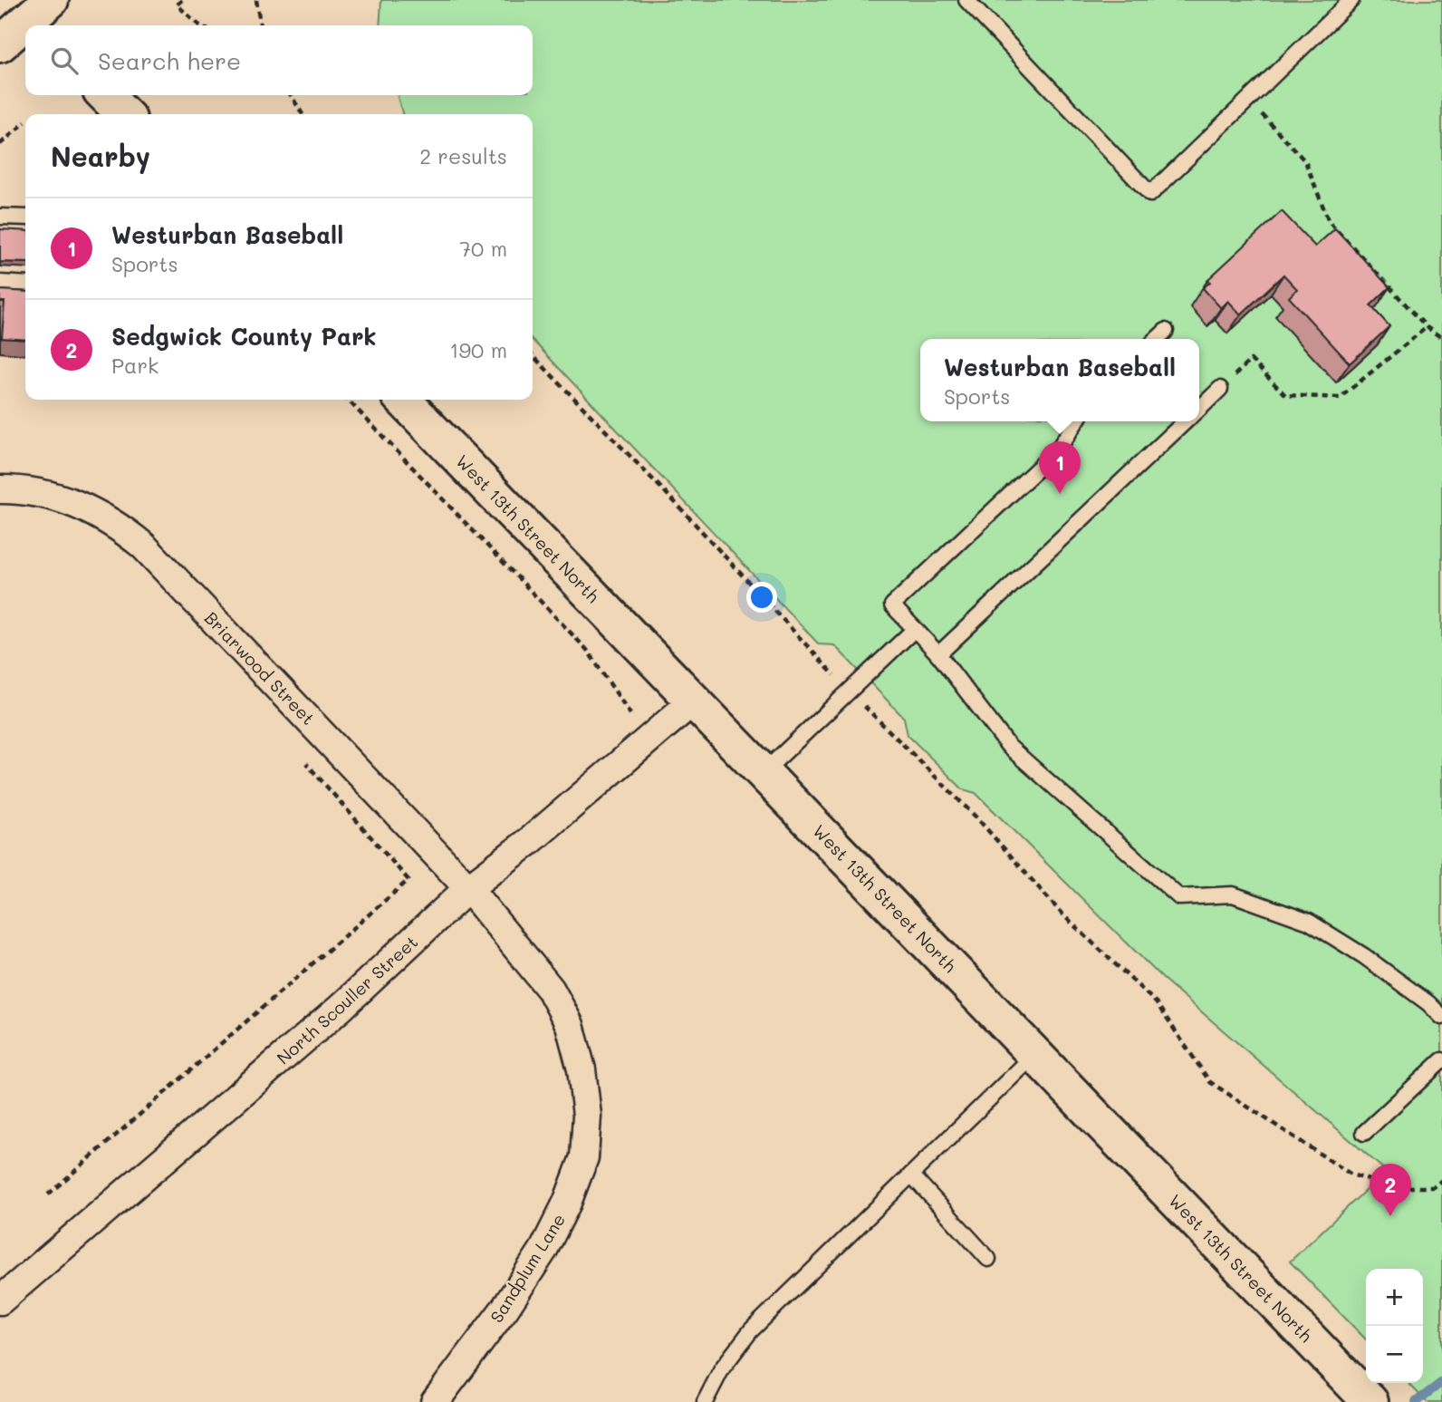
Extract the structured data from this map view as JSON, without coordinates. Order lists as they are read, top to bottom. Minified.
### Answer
{"streets":{"street":["West 13th Street North","Briarwood Street","North Scouller Street","Sandplum Lane"]},"crossings":[["West 13th Street North","North Scouller Street"],["Briarwood Street","North Scouller Street"],["Briarwood Street","Sandplum Lane"],["North Scouller Street","Sandplum Lane"]],"page":{"search":"Search here","heading":["Nearby","2 results"],"list":[{"mark":"1","name":"Westurban Baseball","note":"Sports","value":"70 m"},{"mark":"2","name":"Sedgwick County Park","note":"Park","value":"190 m"}],"popup":["Westurban Baseball","Sports"],"pins":["1","2"],"map_buttons":["+","−"]}}
